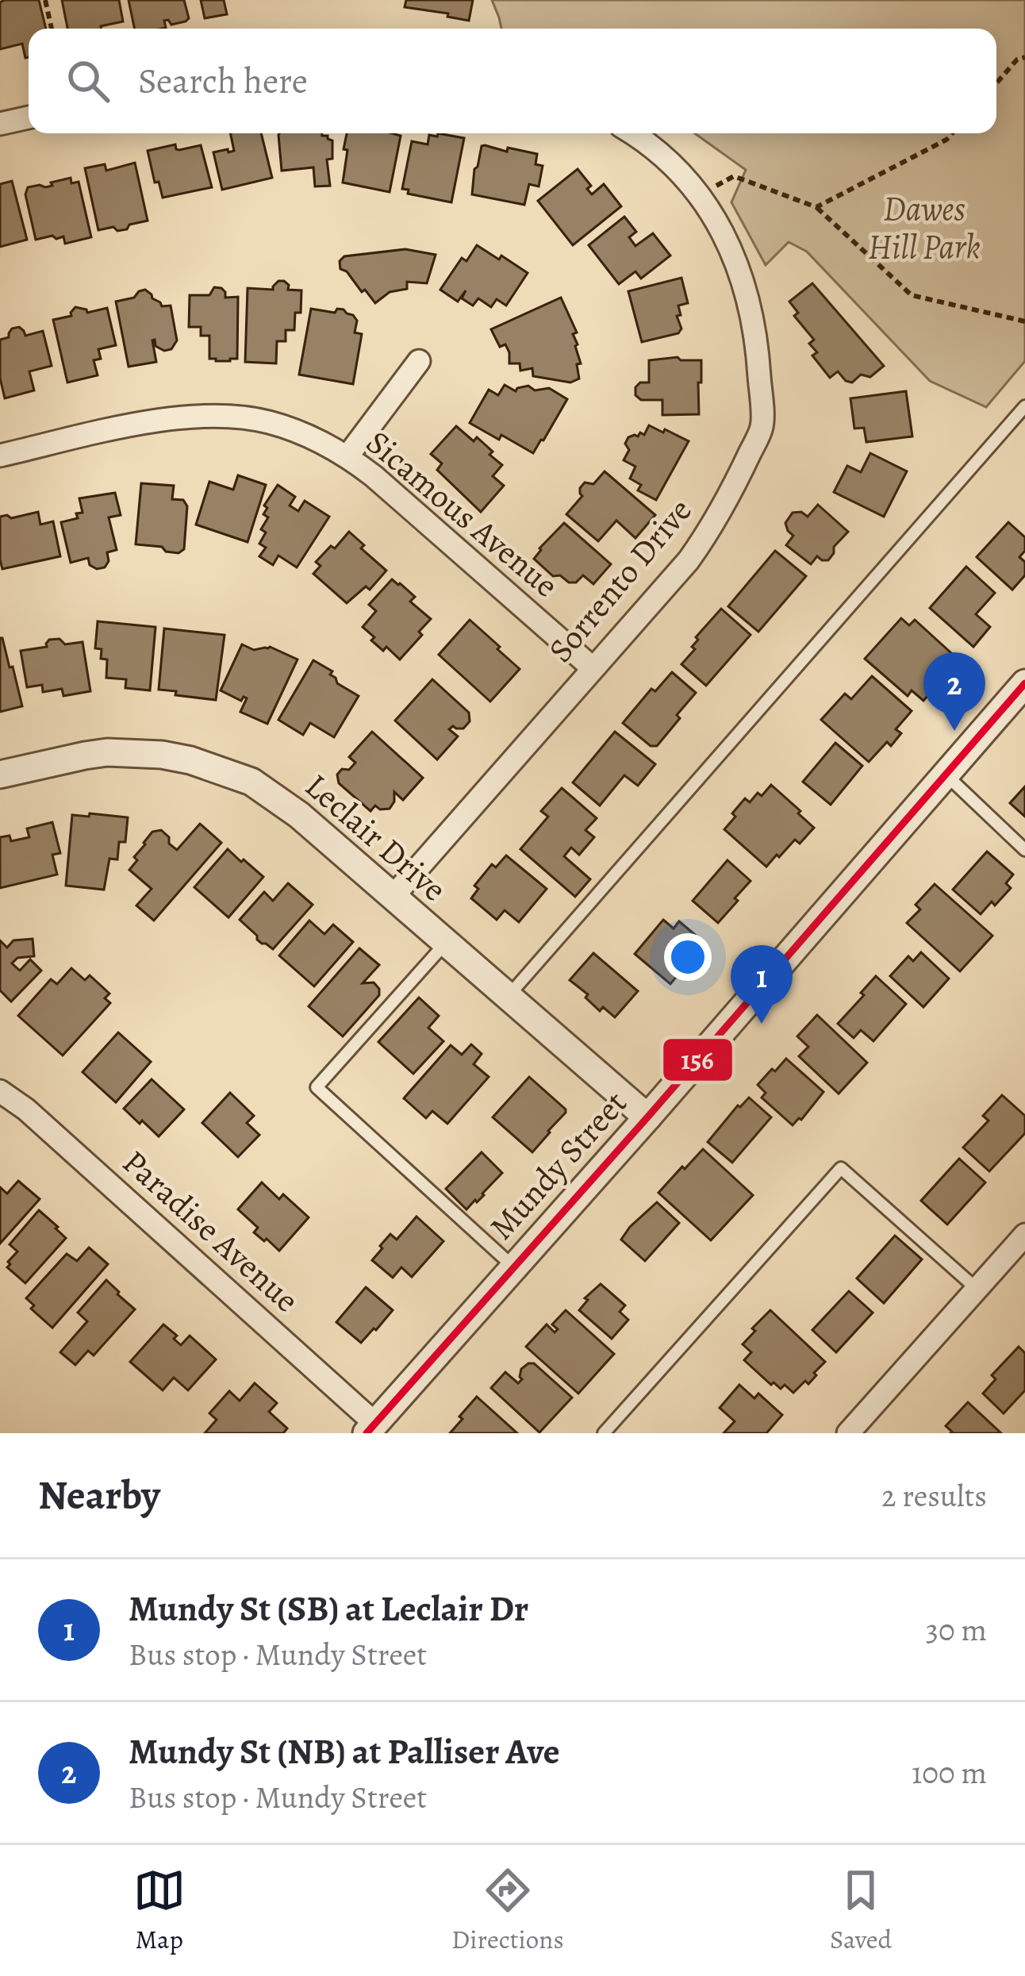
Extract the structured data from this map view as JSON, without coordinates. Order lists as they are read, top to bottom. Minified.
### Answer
{"streets":{"street":["Sicamous Avenue","Sorrento Drive","Leclair Drive","Mundy Street","Paradise Avenue"]},"crossings":[["Sicamous Avenue","Sorrento Drive"],["Sorrento Drive","Leclair Drive"],["Leclair Drive","Mundy Street"],["Mundy Street","Paradise Avenue"]],"parks":["Dawes Hill Park"],"lines":["transit line 156"],"page":{"search":"Search here","pins":["2","1"],"heading":["Nearby","2 results"],"list":[{"mark":"1","name":"Mundy St (SB) at Leclair Dr","note":"Bus stop · Mundy Street","value":"30 m"},{"mark":"2","name":"Mundy St (NB) at Palliser Ave","note":"Bus stop · Mundy Street","value":"100 m"}],"nav":["Map","Directions","Saved"]}}
